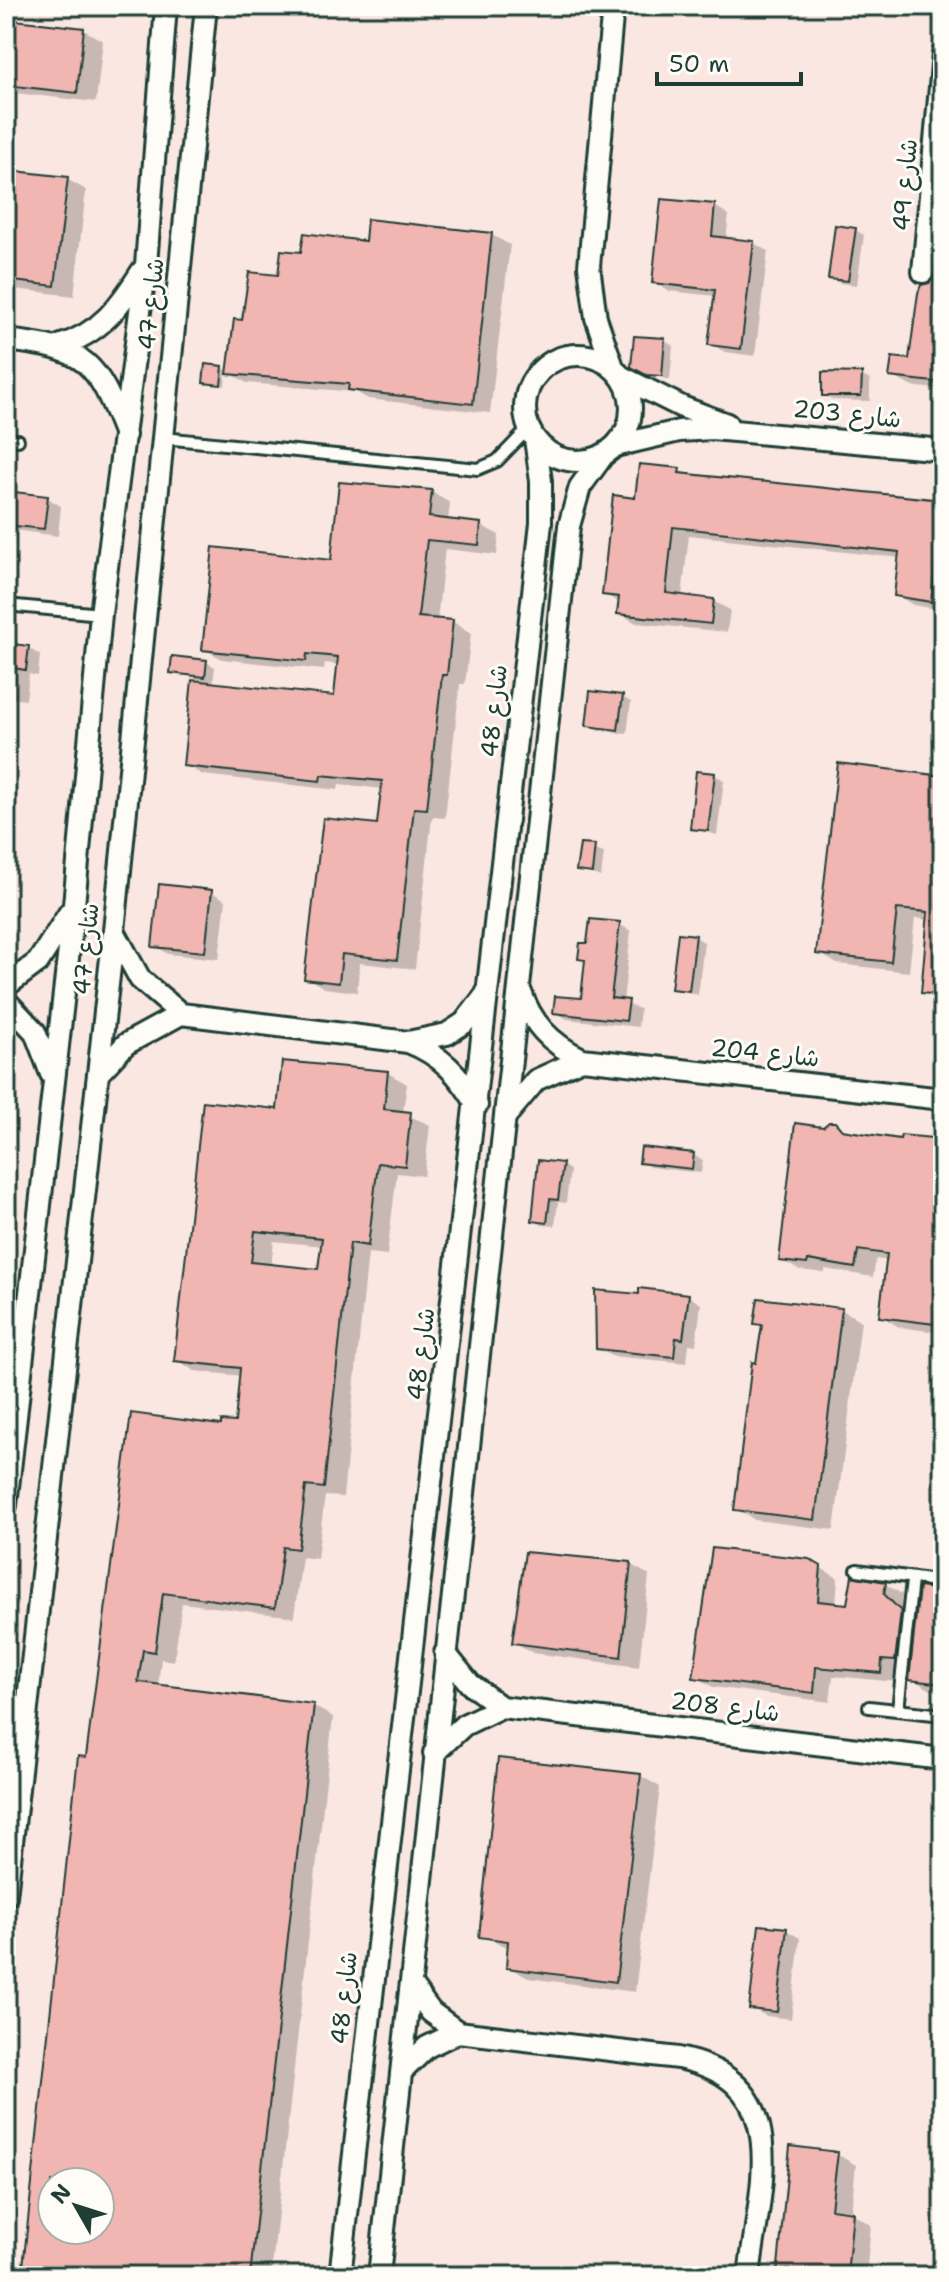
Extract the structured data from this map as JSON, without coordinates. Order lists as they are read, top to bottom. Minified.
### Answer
{"streets":{"street":["شارع 49","شارع 47","شارع 203","شارع 48","شارع 204","شارع 208"]},"crossings":[["شارع 203","شارع 48"]],"scale_bar":"50 m","north":"top left"}
